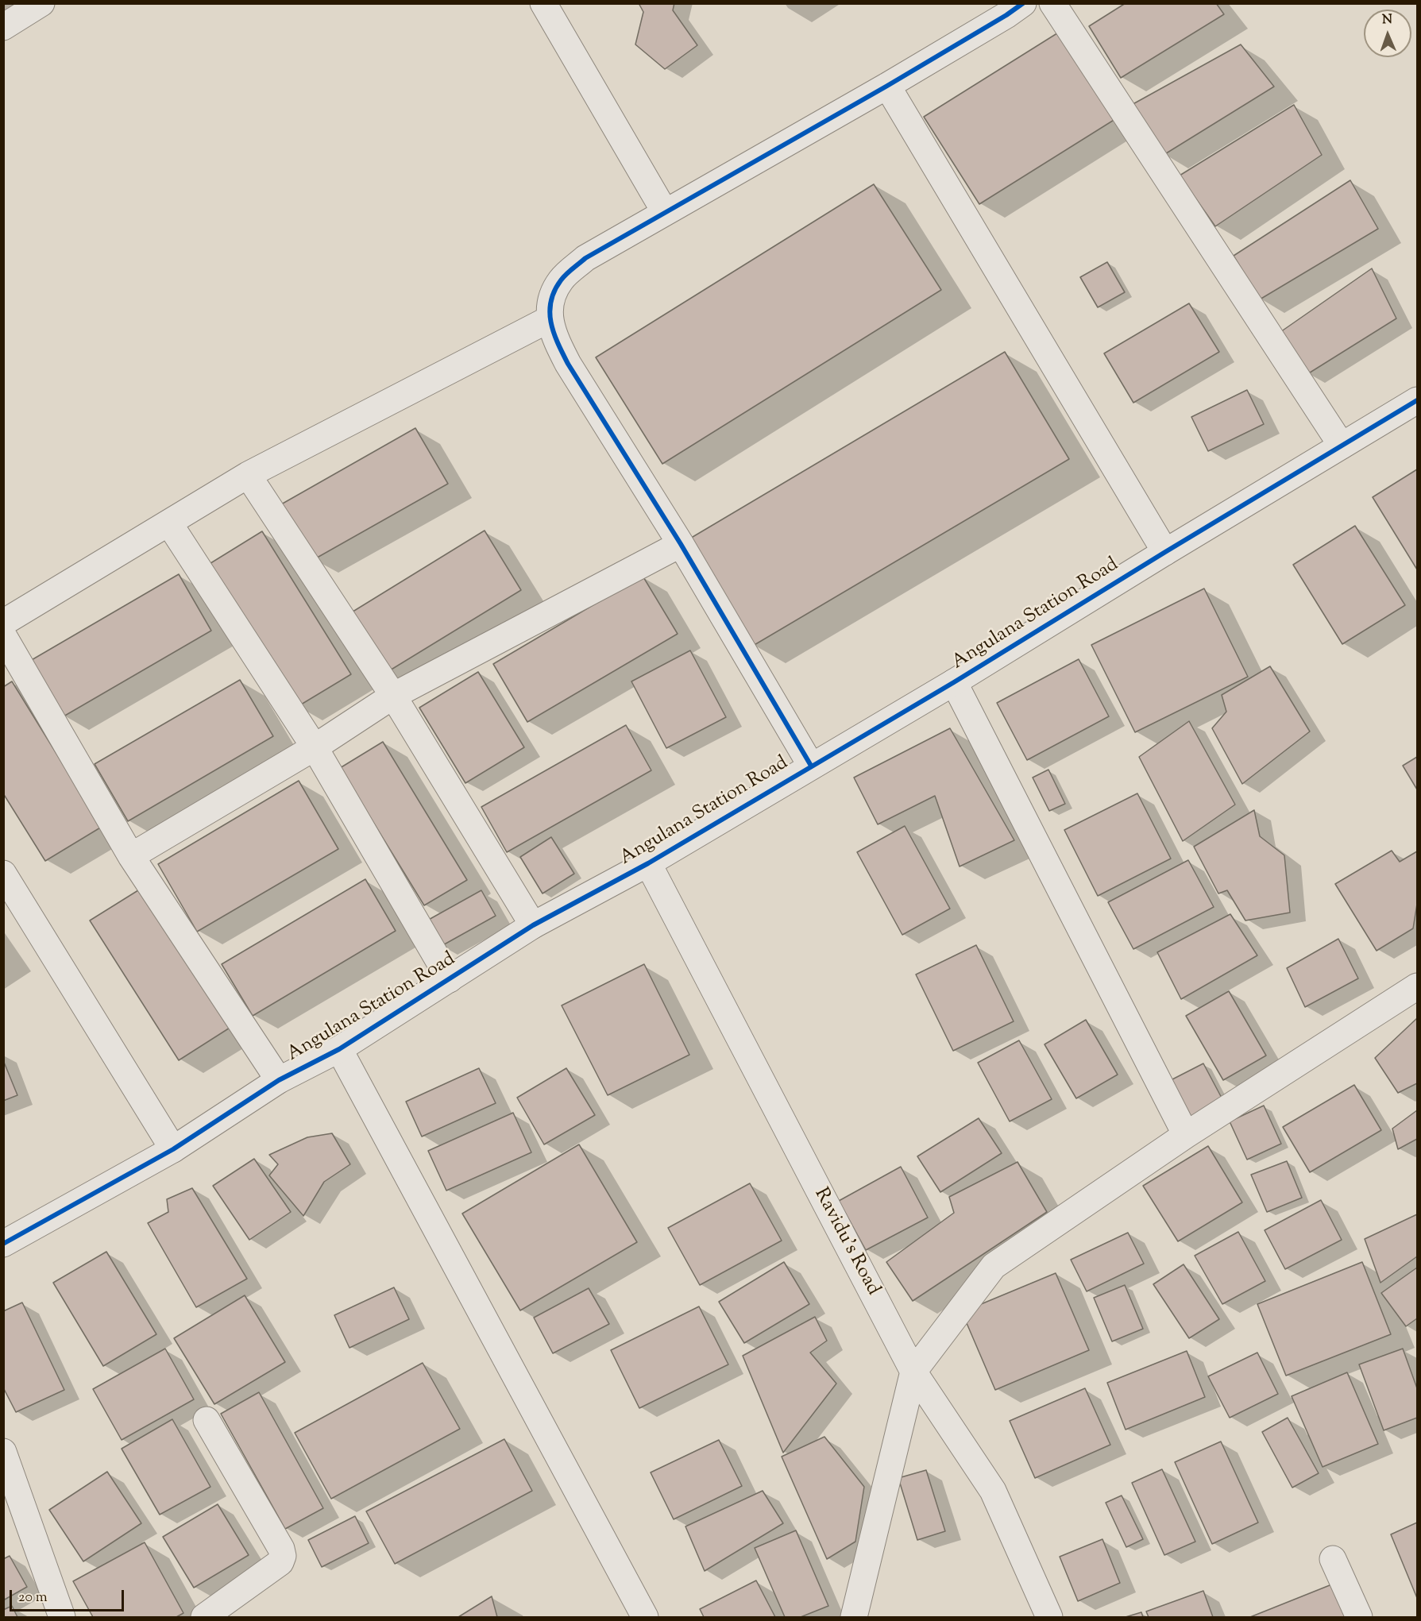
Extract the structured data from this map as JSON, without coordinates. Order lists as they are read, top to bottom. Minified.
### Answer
{"streets":{"street":["Angulana Station Road","Ravidu's Road"]},"crossings":[["Angulana Station Road","Ravidu's Road"]],"scale_bar":"20 m","north":"top"}
